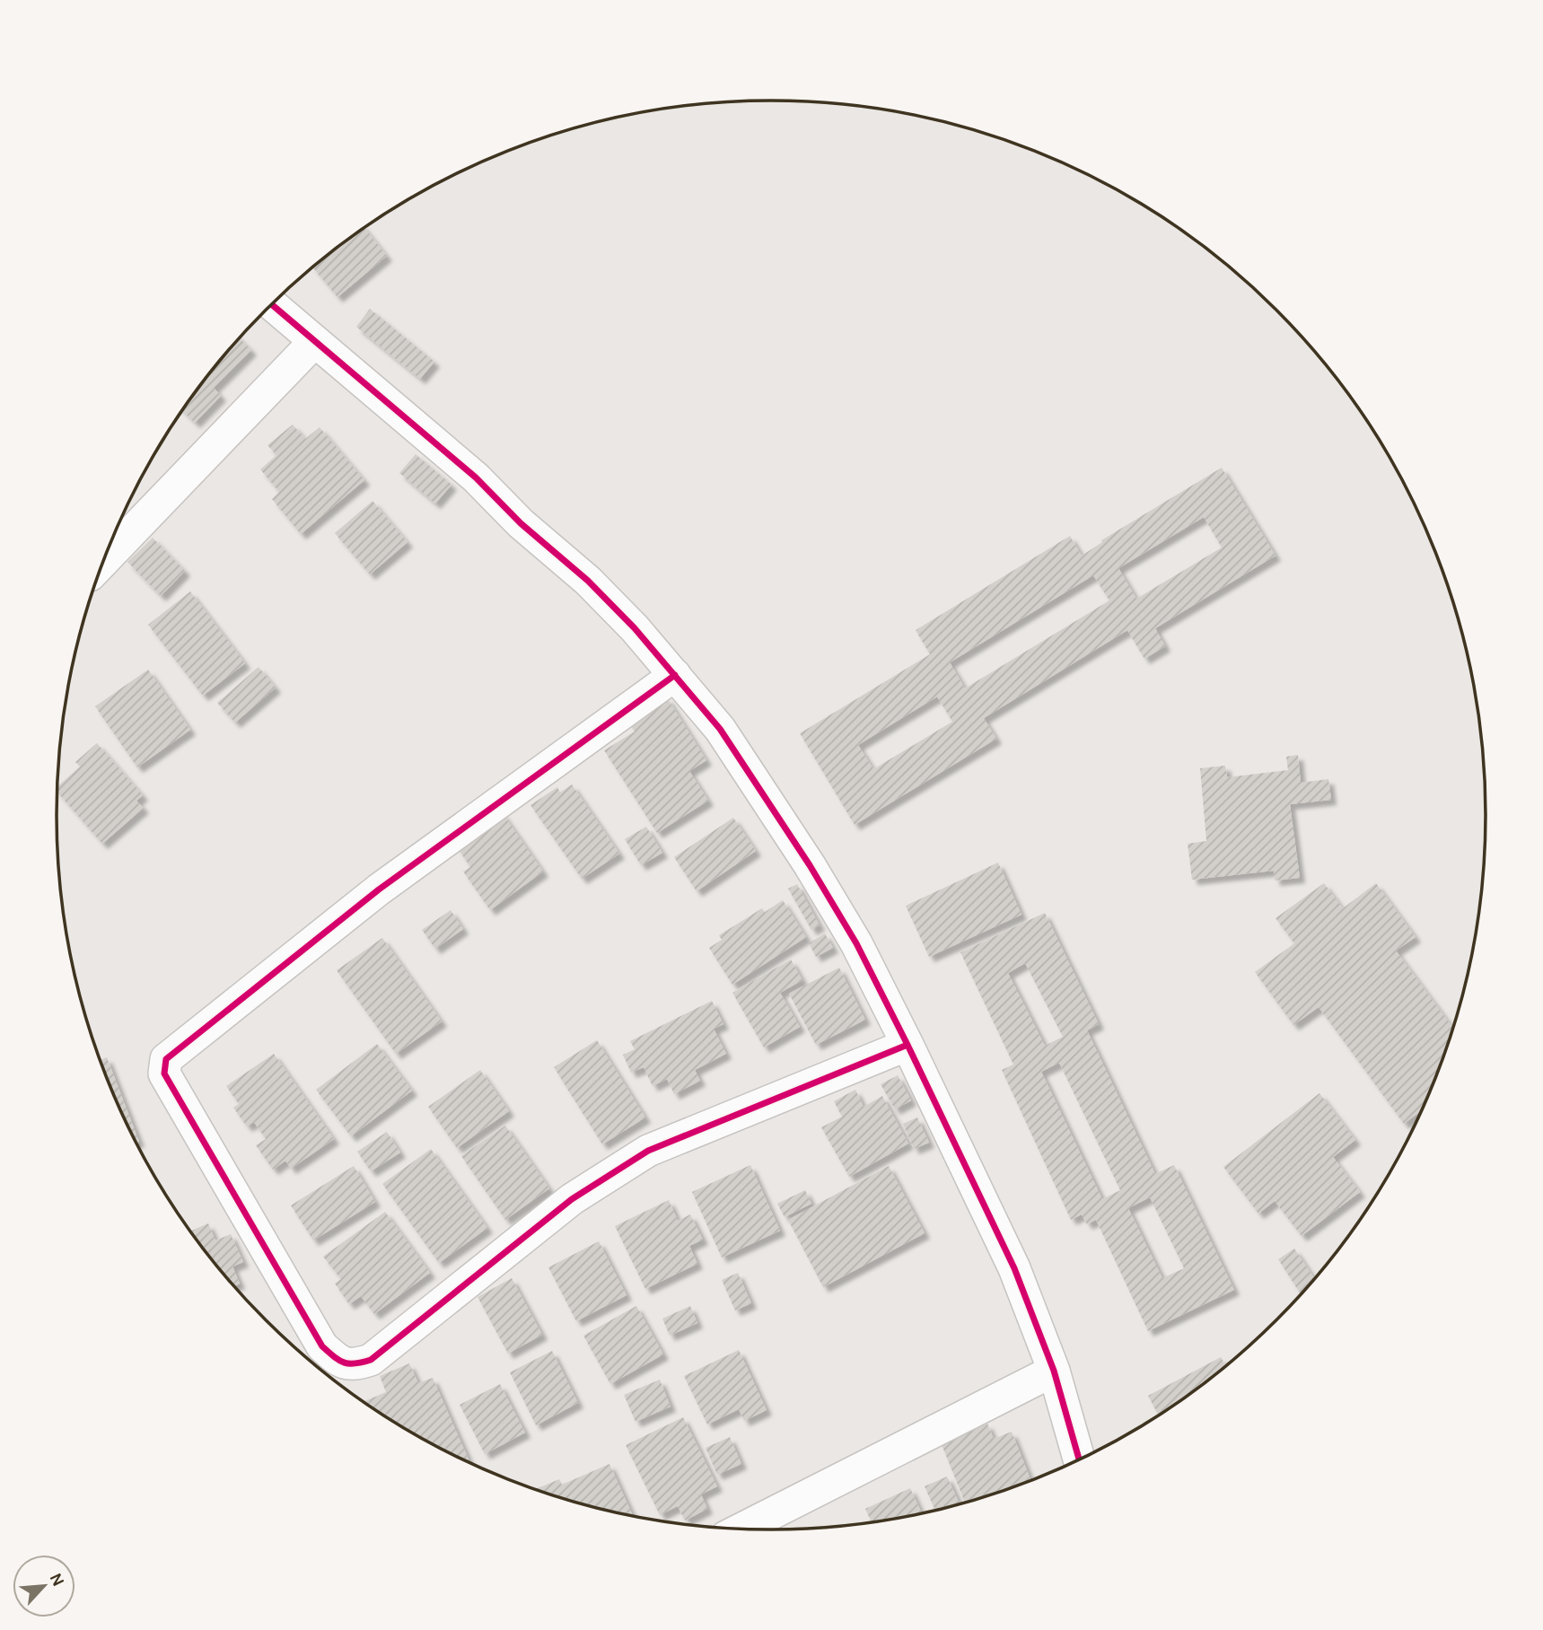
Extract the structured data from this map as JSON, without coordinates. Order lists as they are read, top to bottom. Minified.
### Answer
{"north":"top right"}
